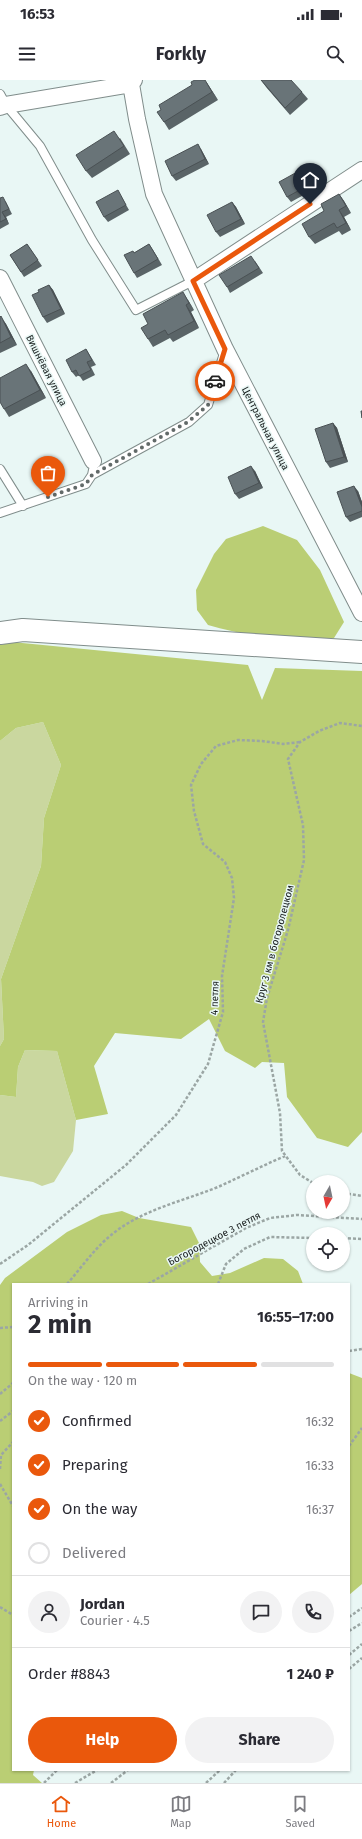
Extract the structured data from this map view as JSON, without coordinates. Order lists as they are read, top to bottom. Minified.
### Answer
{"streets":{"street":["Вишнёвая улица","Центральная улица"],"path":["Круг 3 км в богоролецком","4 петля","Богородецкое 3 петля"]},"crossings":[["Круг 3 км в богоролецком","4 петля"]],"north":"bottom","page":{"status":"16:53","header":"Forkly","heading":["2 min","Arriving in","16:55–17:00"],"panel":["Jordan","Courier · 4.5","Order #8843","1 240 ₽"],"bar":"On the way · 120 m","list":[["Confirmed","16:32"],["Preparing","16:33"],["On the way","16:37"],"Delivered"],"buttons":["Help","Share"],"tabs":["Home","Map","Saved"]}}
